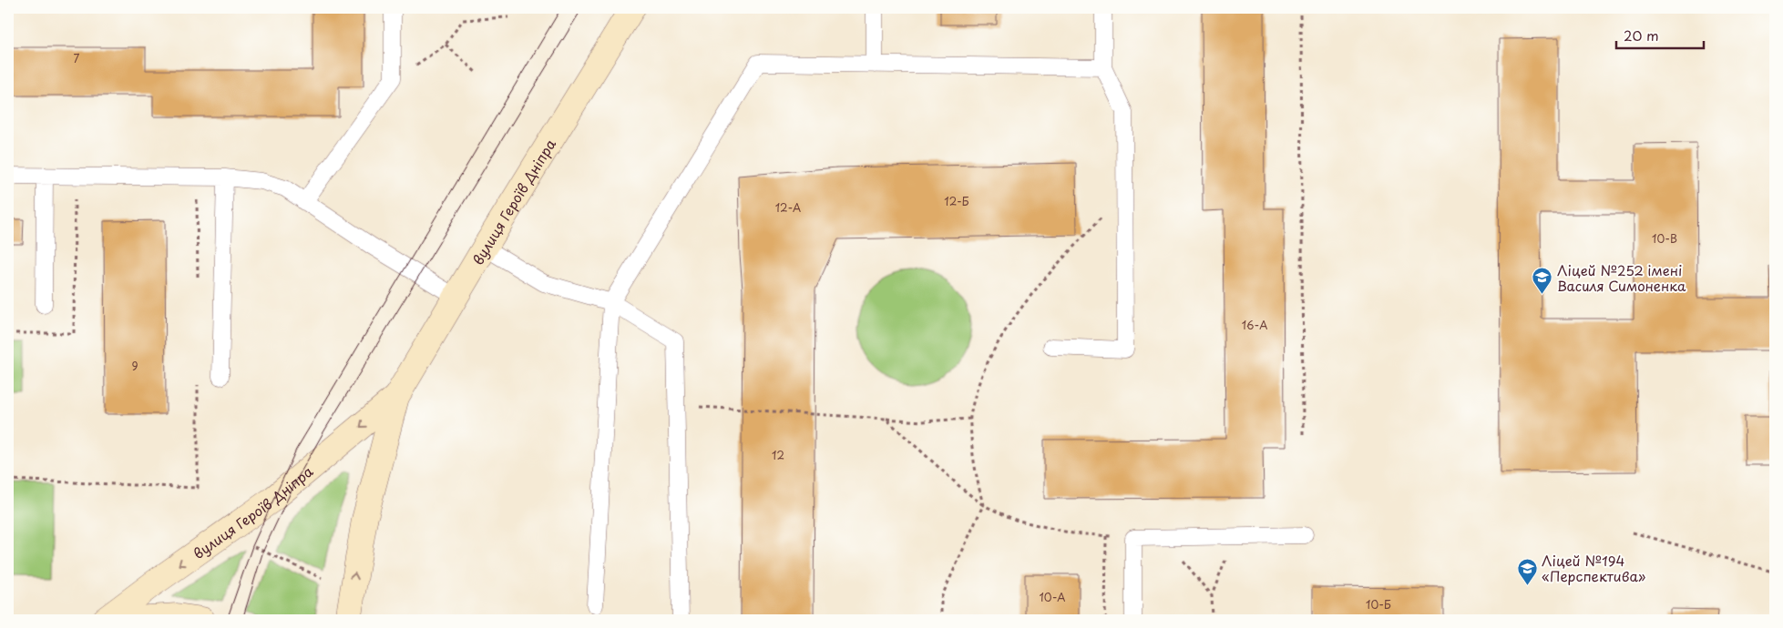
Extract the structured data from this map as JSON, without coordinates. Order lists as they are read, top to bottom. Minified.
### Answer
{"streets":{"main road":["вулиця Героїв Дніпра"]},"places":{"school or university":["Ліцей №252 імені Василя Симоненка","Ліцей №194 «Перспектива»"]},"house_numbers":["7","12-Б","12-А","10-В","16-А","9","12","10-А","10-Б"],"scale_bar":"20 m"}
